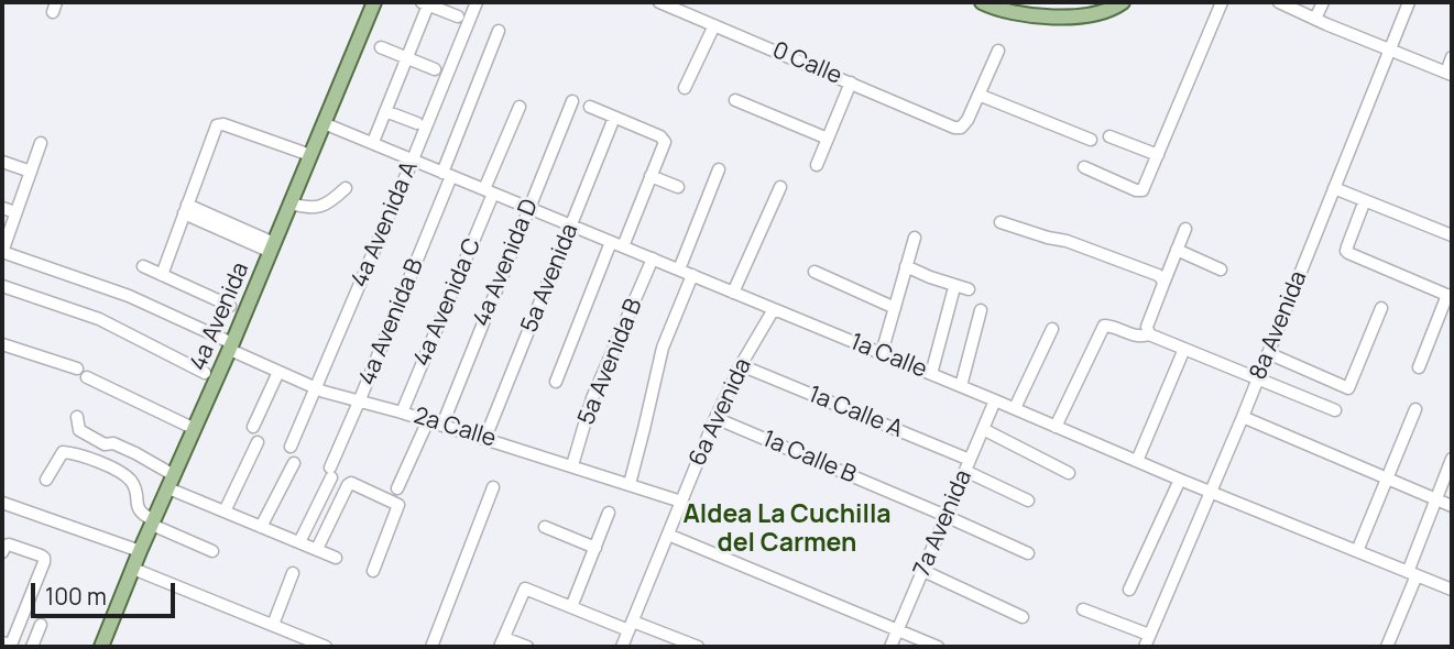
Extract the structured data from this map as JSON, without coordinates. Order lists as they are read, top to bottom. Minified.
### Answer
{"streets":{"main road":["4a Avenida"],"street":["0 Calle","4a Avenida A","4a Avenida D","5a Avenida","4a Avenida C","4a Avenida B","8a Avenida","1a Calle","5a Avenida B","6a Avenida","1a Calle A","2a Calle","1a Calle B","7a Avenida"]},"crossings":[["4a Avenida A","1a Calle"],["4a Avenida A","2a Calle"],["4a Avenida D","1a Calle"],["4a Avenida D","2a Calle"],["5a Avenida","1a Calle"],["5a Avenida","2a Calle"],["4a Avenida C","1a Calle"],["4a Avenida C","2a Calle"],["4a Avenida","1a Calle"],["4a Avenida","2a Calle"],["4a Avenida B","1a Calle"],["4a Avenida B","2a Calle"],["8a Avenida","1a Calle"],["1a Calle","5a Avenida B"],["1a Calle","6a Avenida"],["1a Calle","7a Avenida"],["5a Avenida B","2a Calle"],["6a Avenida","1a Calle A"],["6a Avenida","2a Calle"],["6a Avenida","1a Calle B"],["1a Calle A","7a Avenida"],["1a Calle B","7a Avenida"]],"districts":["Aldea La Cuchilla del Carmen"],"scale_bar":"100 m"}
